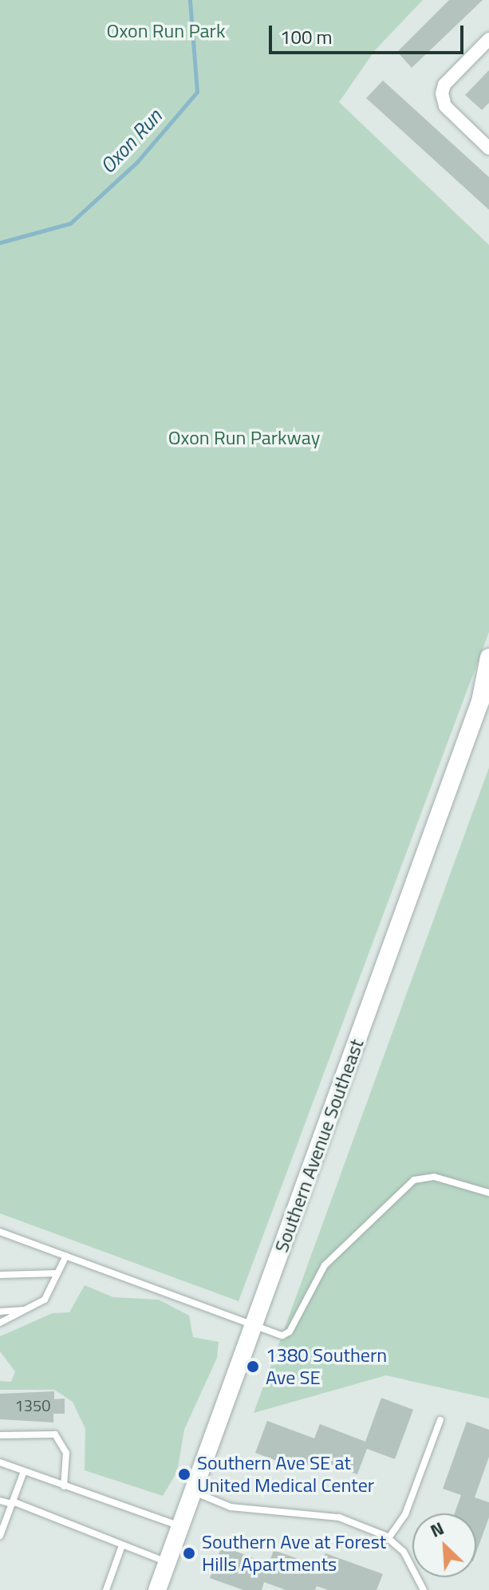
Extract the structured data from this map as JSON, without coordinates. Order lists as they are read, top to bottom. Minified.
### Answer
{"streets":{"main road":["Southern Avenue Southeast"]},"water":["Oxon Run"],"parks":["Oxon Run Park","Oxon Run Parkway"],"places":["1380 Southern Ave SE","Southern Ave SE at United Medical Center","Southern Ave at Forest Hills Apartments"],"house_numbers":["1350"],"scale_bar":"100 m","north":"top left"}
